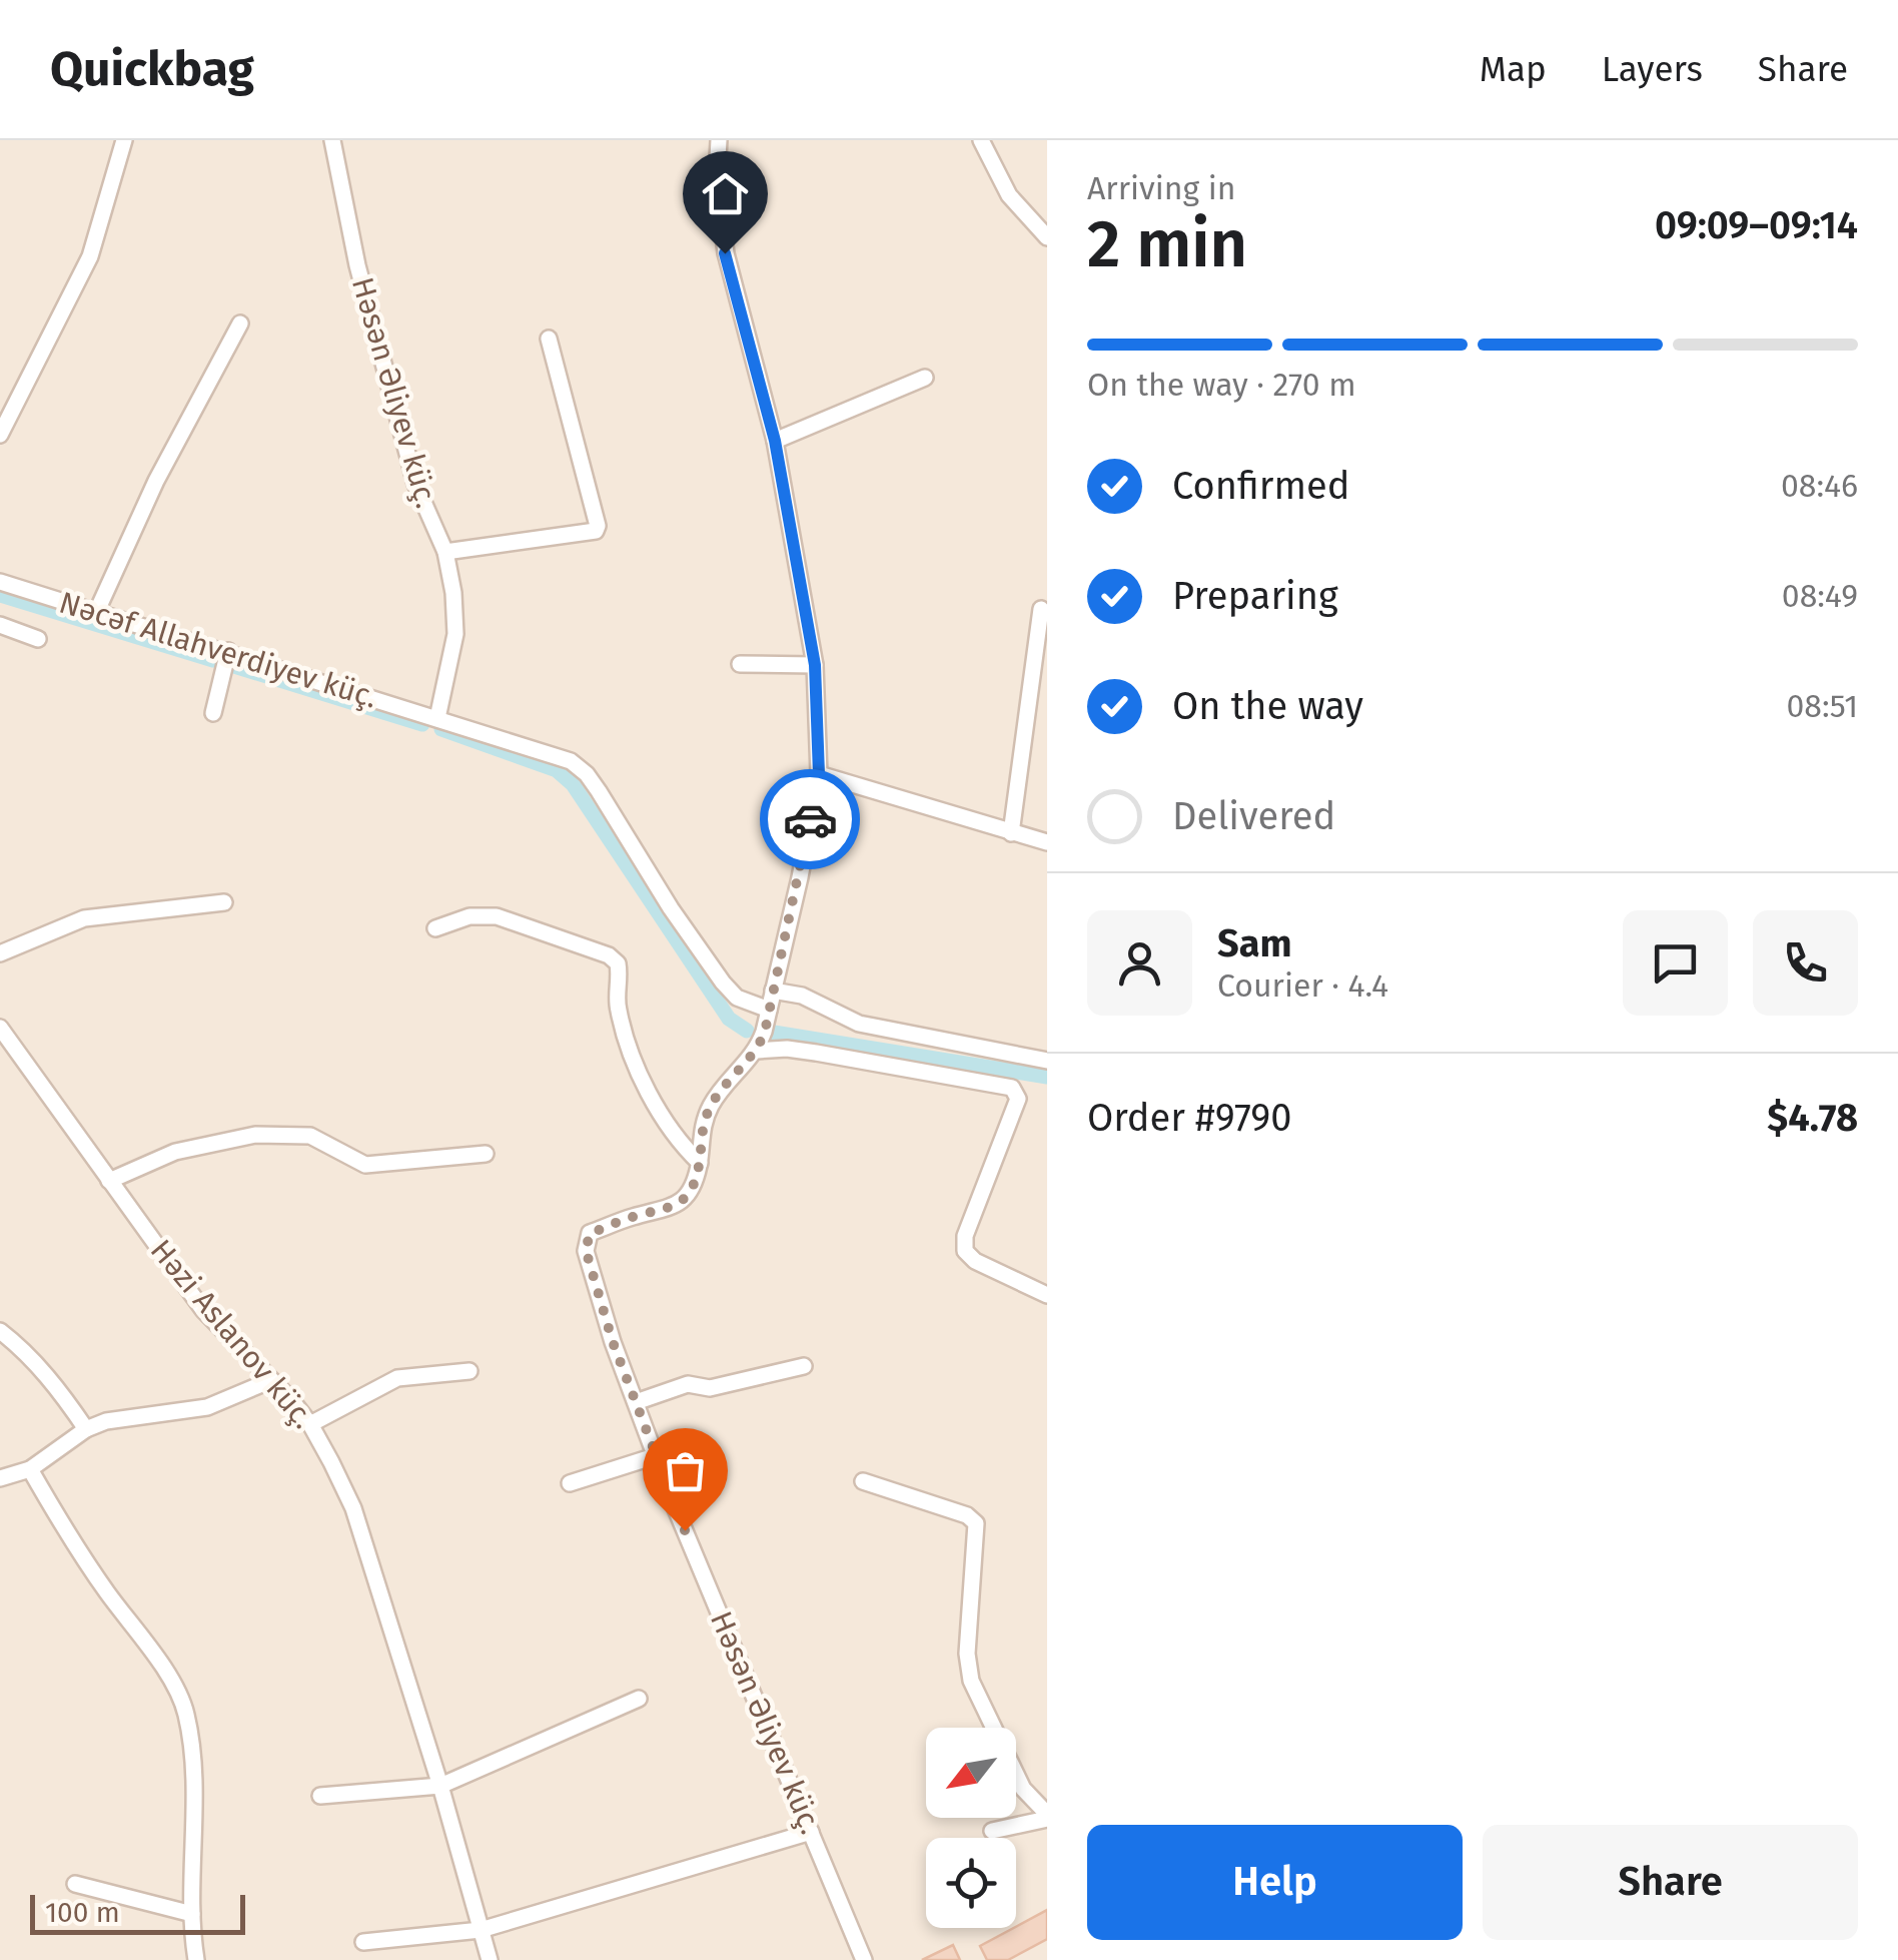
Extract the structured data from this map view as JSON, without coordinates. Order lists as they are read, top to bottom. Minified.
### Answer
{"streets":{"street":["Həsən Əliyev küç.","Nəcəf Allahverdiyev küç.","Həzi Aslanov küç."]},"crossings":[["Həsən Əliyev küç.","Nəcəf Allahverdiyev küç."]],"scale_bar":"100 m","north":"bottom left","page":{"header":"Quickbag","nav":["Map","Layers","Share"],"heading":["2 min","Arriving in","09:09–09:14"],"panel":["Sam","Courier · 4.4","Order #9790","$4.78"],"bar":"On the way · 270 m","list":[["Confirmed","08:46"],["Preparing","08:49"],["On the way","08:51"],"Delivered"],"buttons":["Help","Share"],"scale":"100 m"}}
